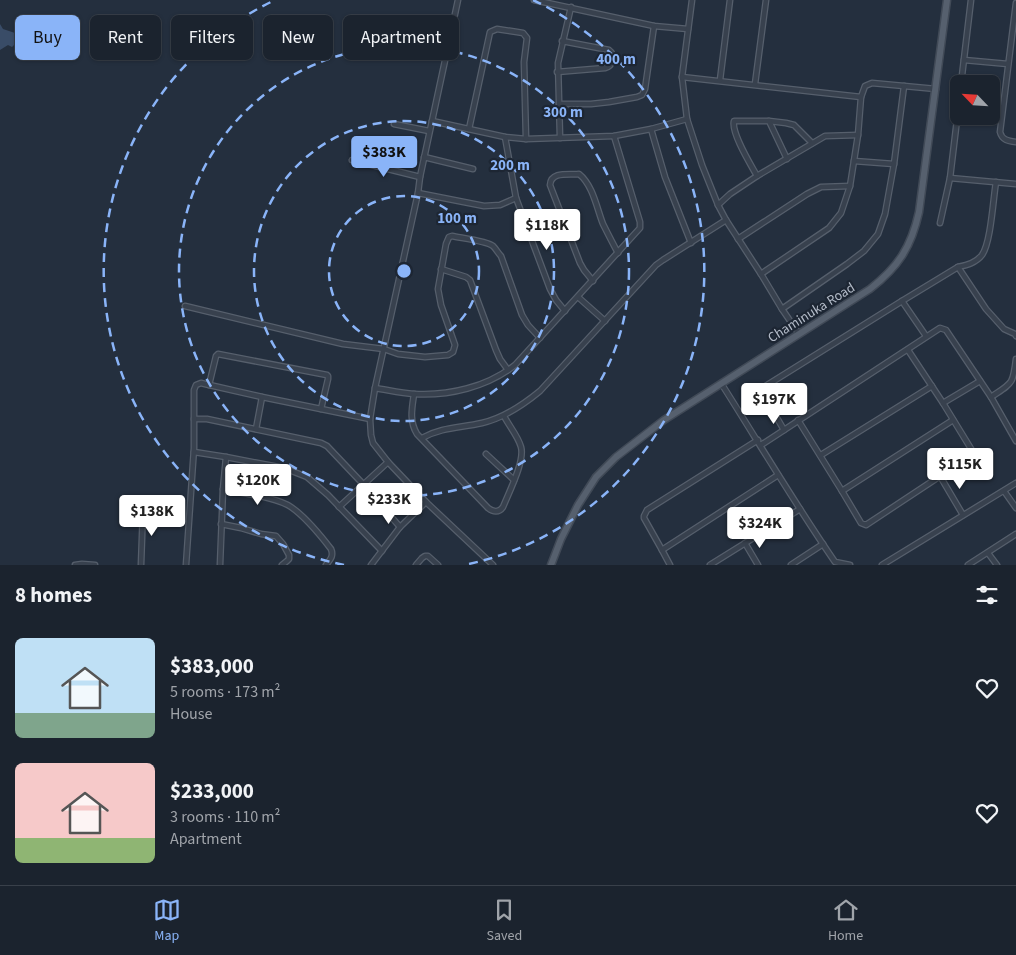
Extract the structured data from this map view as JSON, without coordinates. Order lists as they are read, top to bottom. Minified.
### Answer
{"streets":{"main road":["Chaminuka Road"]},"north":"top left","page":{"chip":["Buy","Rent","Filters","New","Apartment"],"price":["$383K","$118K","$197K","$115K","$120K","$233K","$138K","$324K"],"heading":"8 homes","list":[{"name":"$383,000","note":"5 rooms · 173 m² · House"},{"name":"$233,000","note":"3 rooms · 110 m² · Apartment"}],"tabs":["Map","Saved","Home"]},"rings":["400 m","300 m","200 m","100 m"]}
